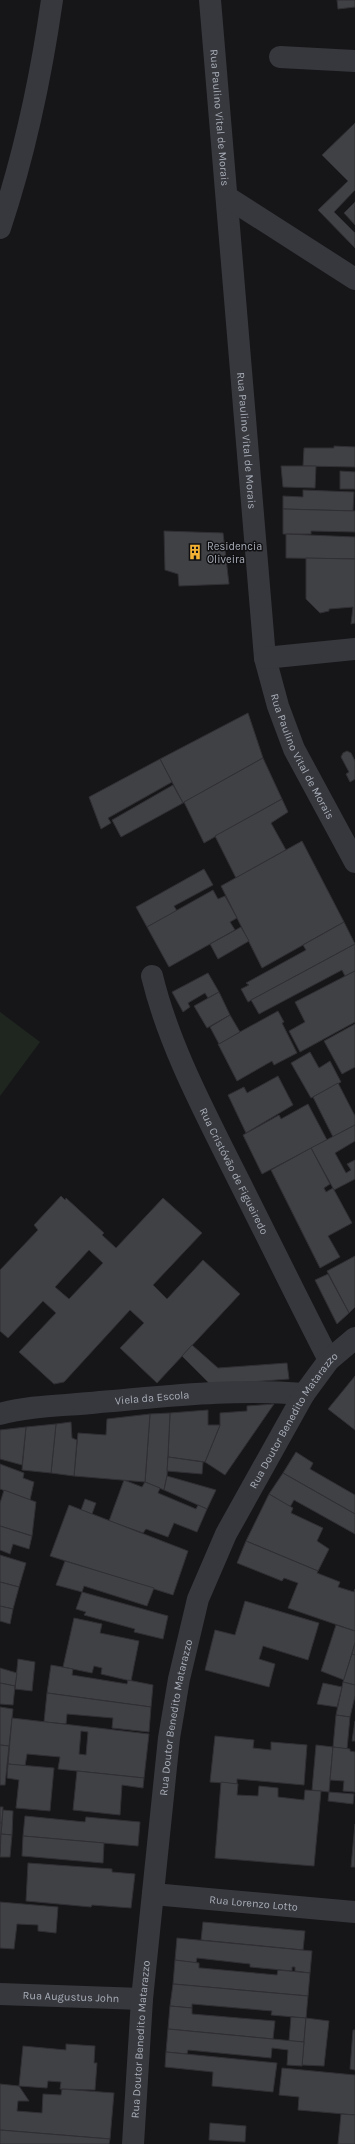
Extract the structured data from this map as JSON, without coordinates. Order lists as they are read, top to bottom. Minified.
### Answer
{"streets":{"street":["Rua Paulino Vital de Morais","Rua Cristóvão de Figueiredo","Viela da Escola","Rua Doutor Benedito Matarazzo","Rua Lorenzo Lotto","Rua Augustus John"]},"crossings":[["Rua Cristóvão de Figueiredo","Rua Doutor Benedito Matarazzo"],["Viela da Escola","Rua Doutor Benedito Matarazzo"],["Rua Doutor Benedito Matarazzo","Rua Lorenzo Lotto"],["Rua Doutor Benedito Matarazzo","Rua Augustus John"]],"places":{"building":["Residencia Oliveira"]}}
